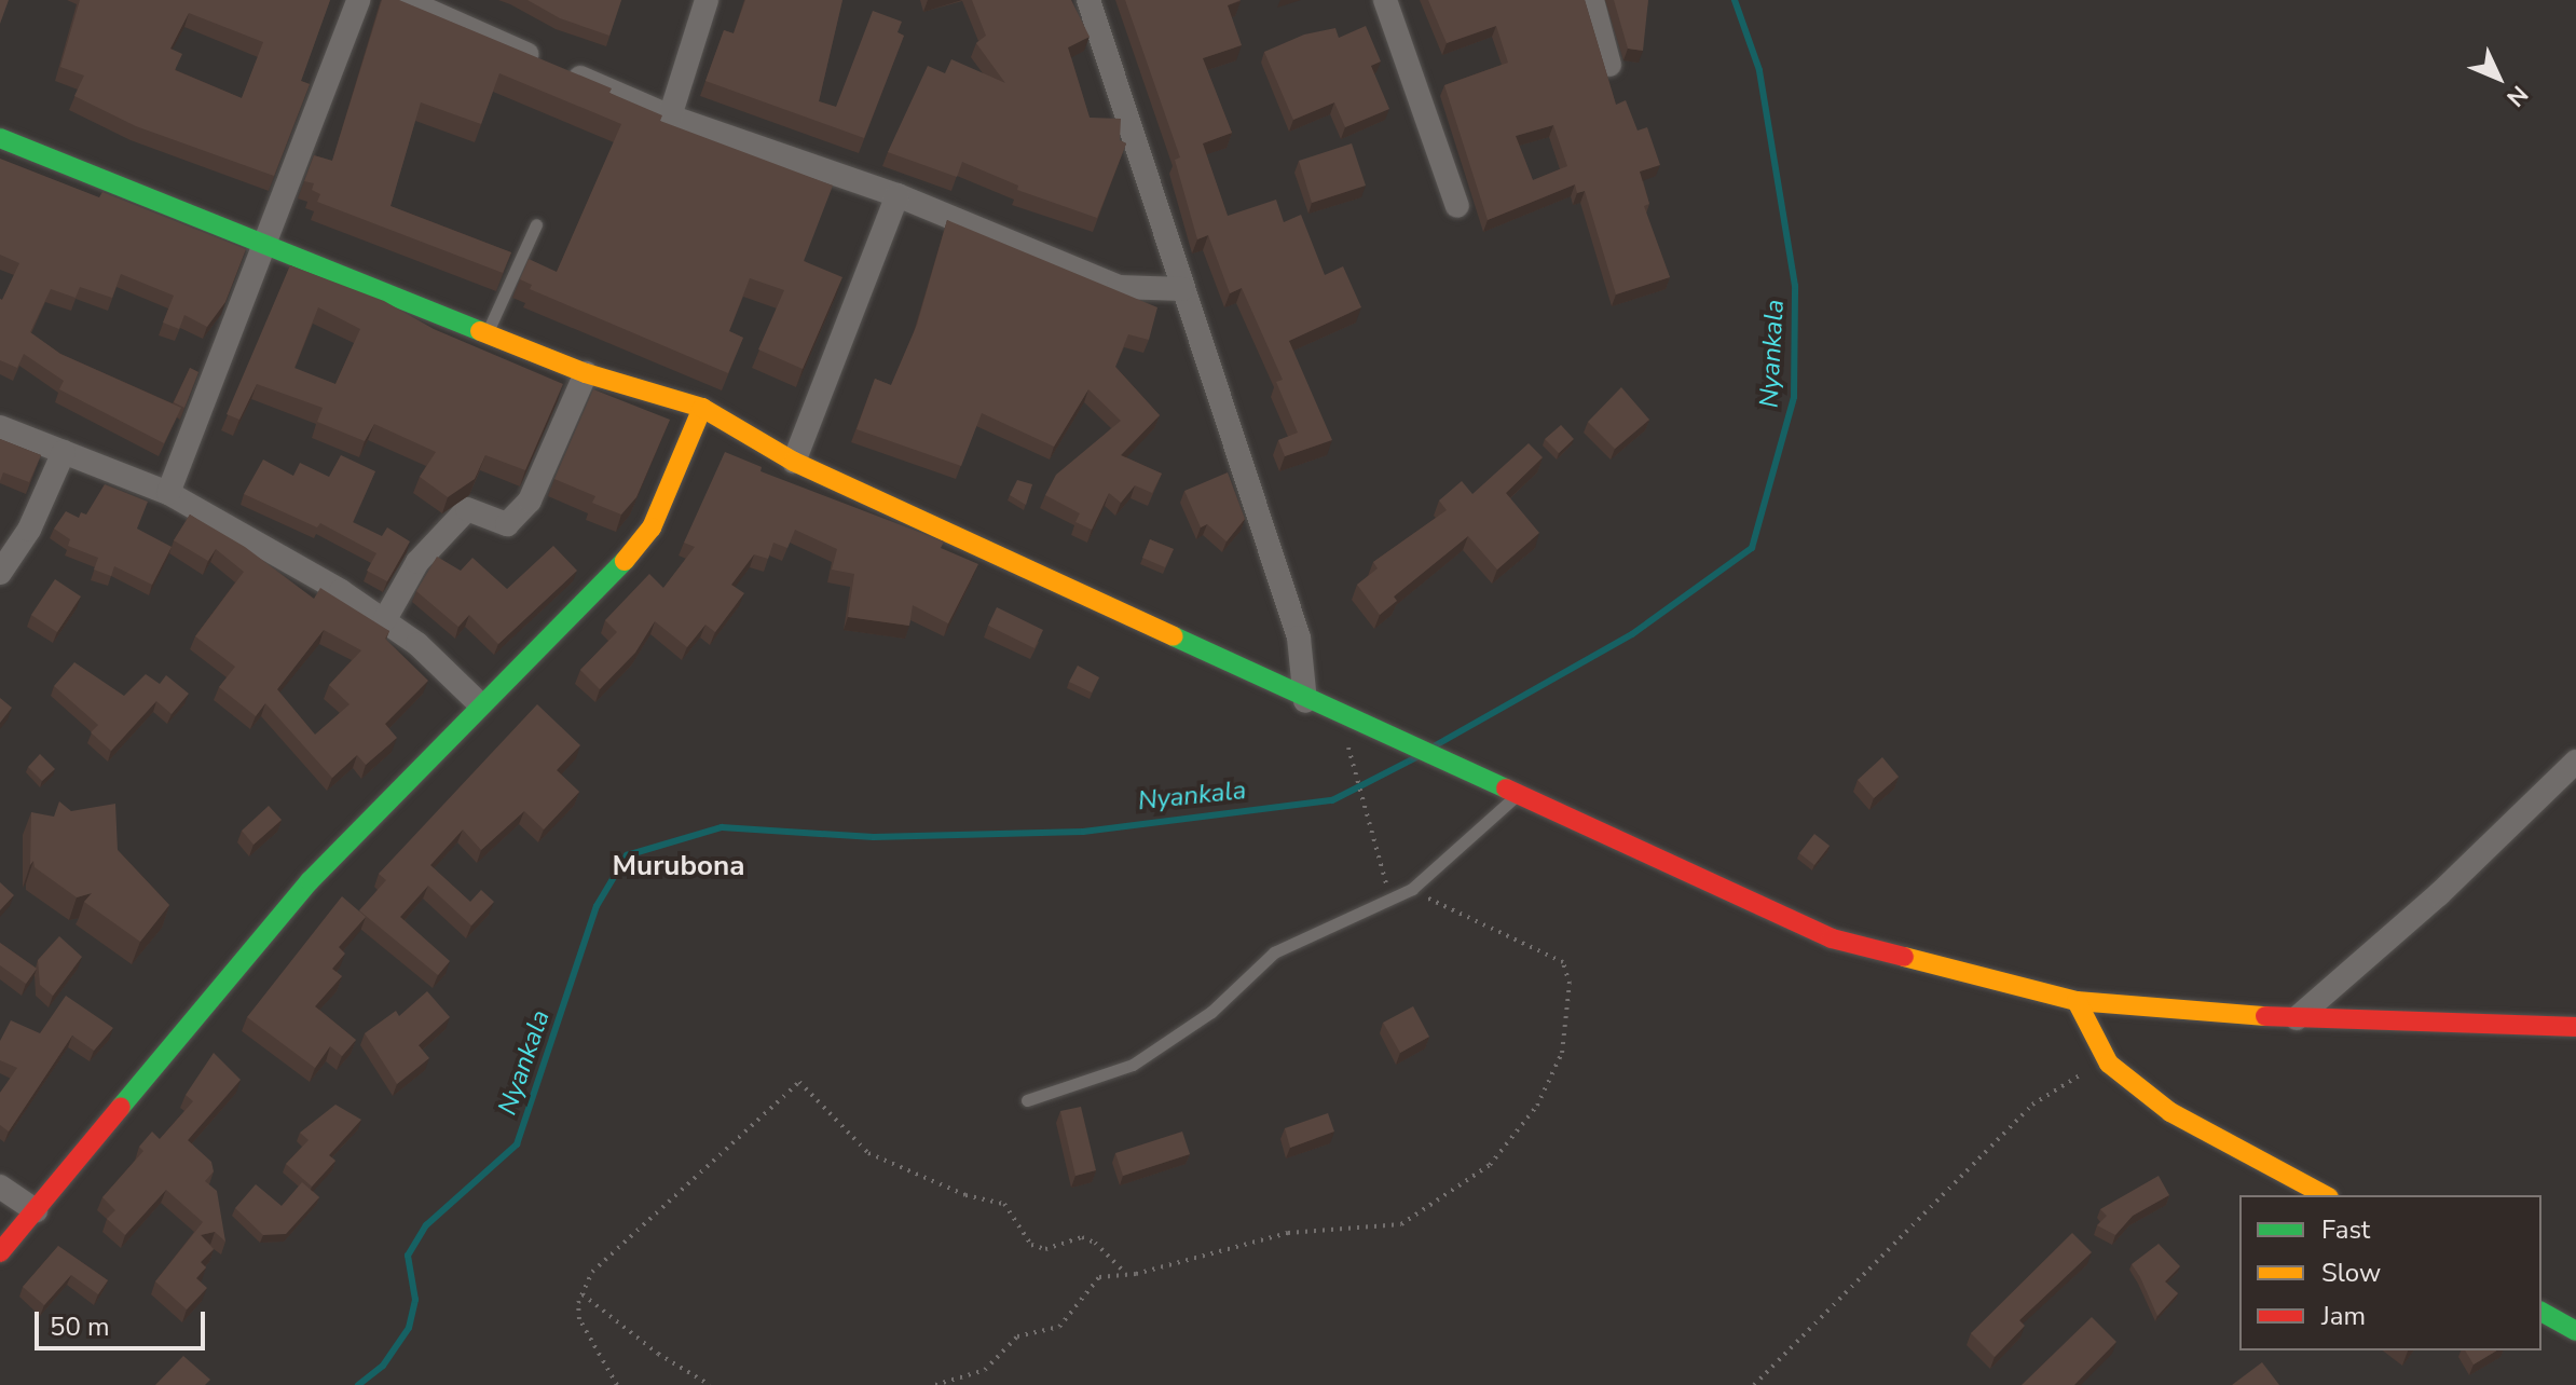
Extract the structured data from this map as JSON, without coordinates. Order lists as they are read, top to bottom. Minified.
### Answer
{"districts":["Murubona"],"water":["Nyankala"],"legend":["Fast","Slow","Jam"],"scale_bar":"50 m","north":"bottom right"}
